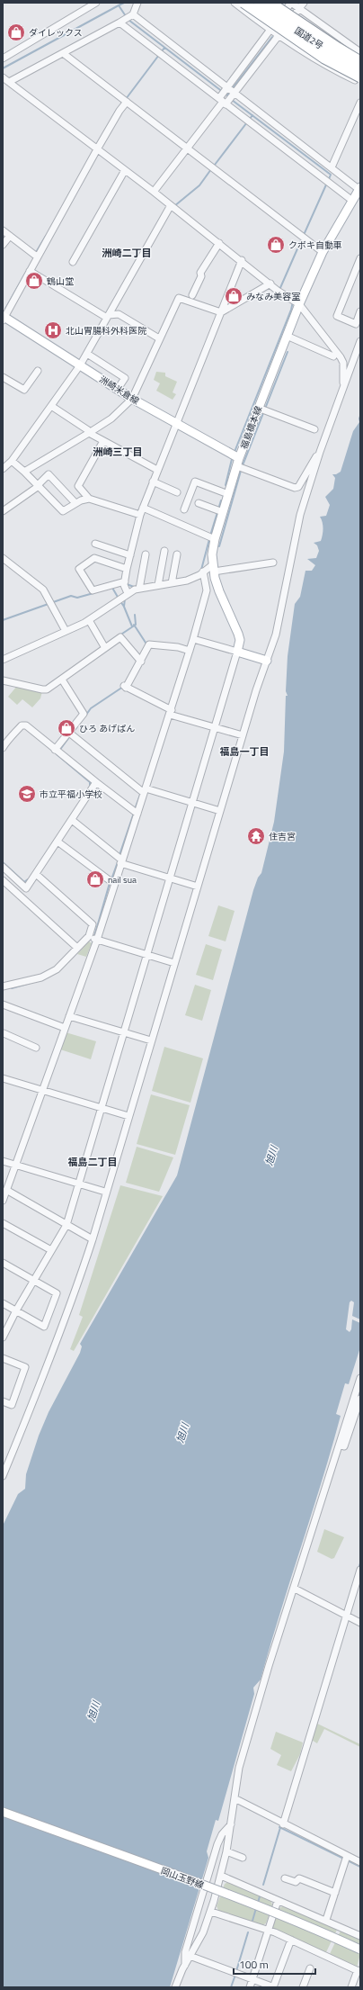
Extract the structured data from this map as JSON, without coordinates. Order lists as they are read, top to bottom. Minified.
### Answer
{"streets":{"highway":["国道2号"],"main road":["洲崎米倉線","福島橋本線","岡山玉野線"]},"crossings":[["洲崎米倉線","福島橋本線"]],"districts":["洲崎二丁目","洲崎三丁目","福島一丁目","福島二丁目"],"water":["旭川"],"places":{"shop":["ダイレックス","クボキ自動車","鶴山堂","みなみ美容室","ひろ あげぱん","nail sua"],"hospital":["北山胃腸科外科医院"],"school or university":["市立平福小学校"],"temple":["住吉宮"]},"scale_bar":"100 m"}
